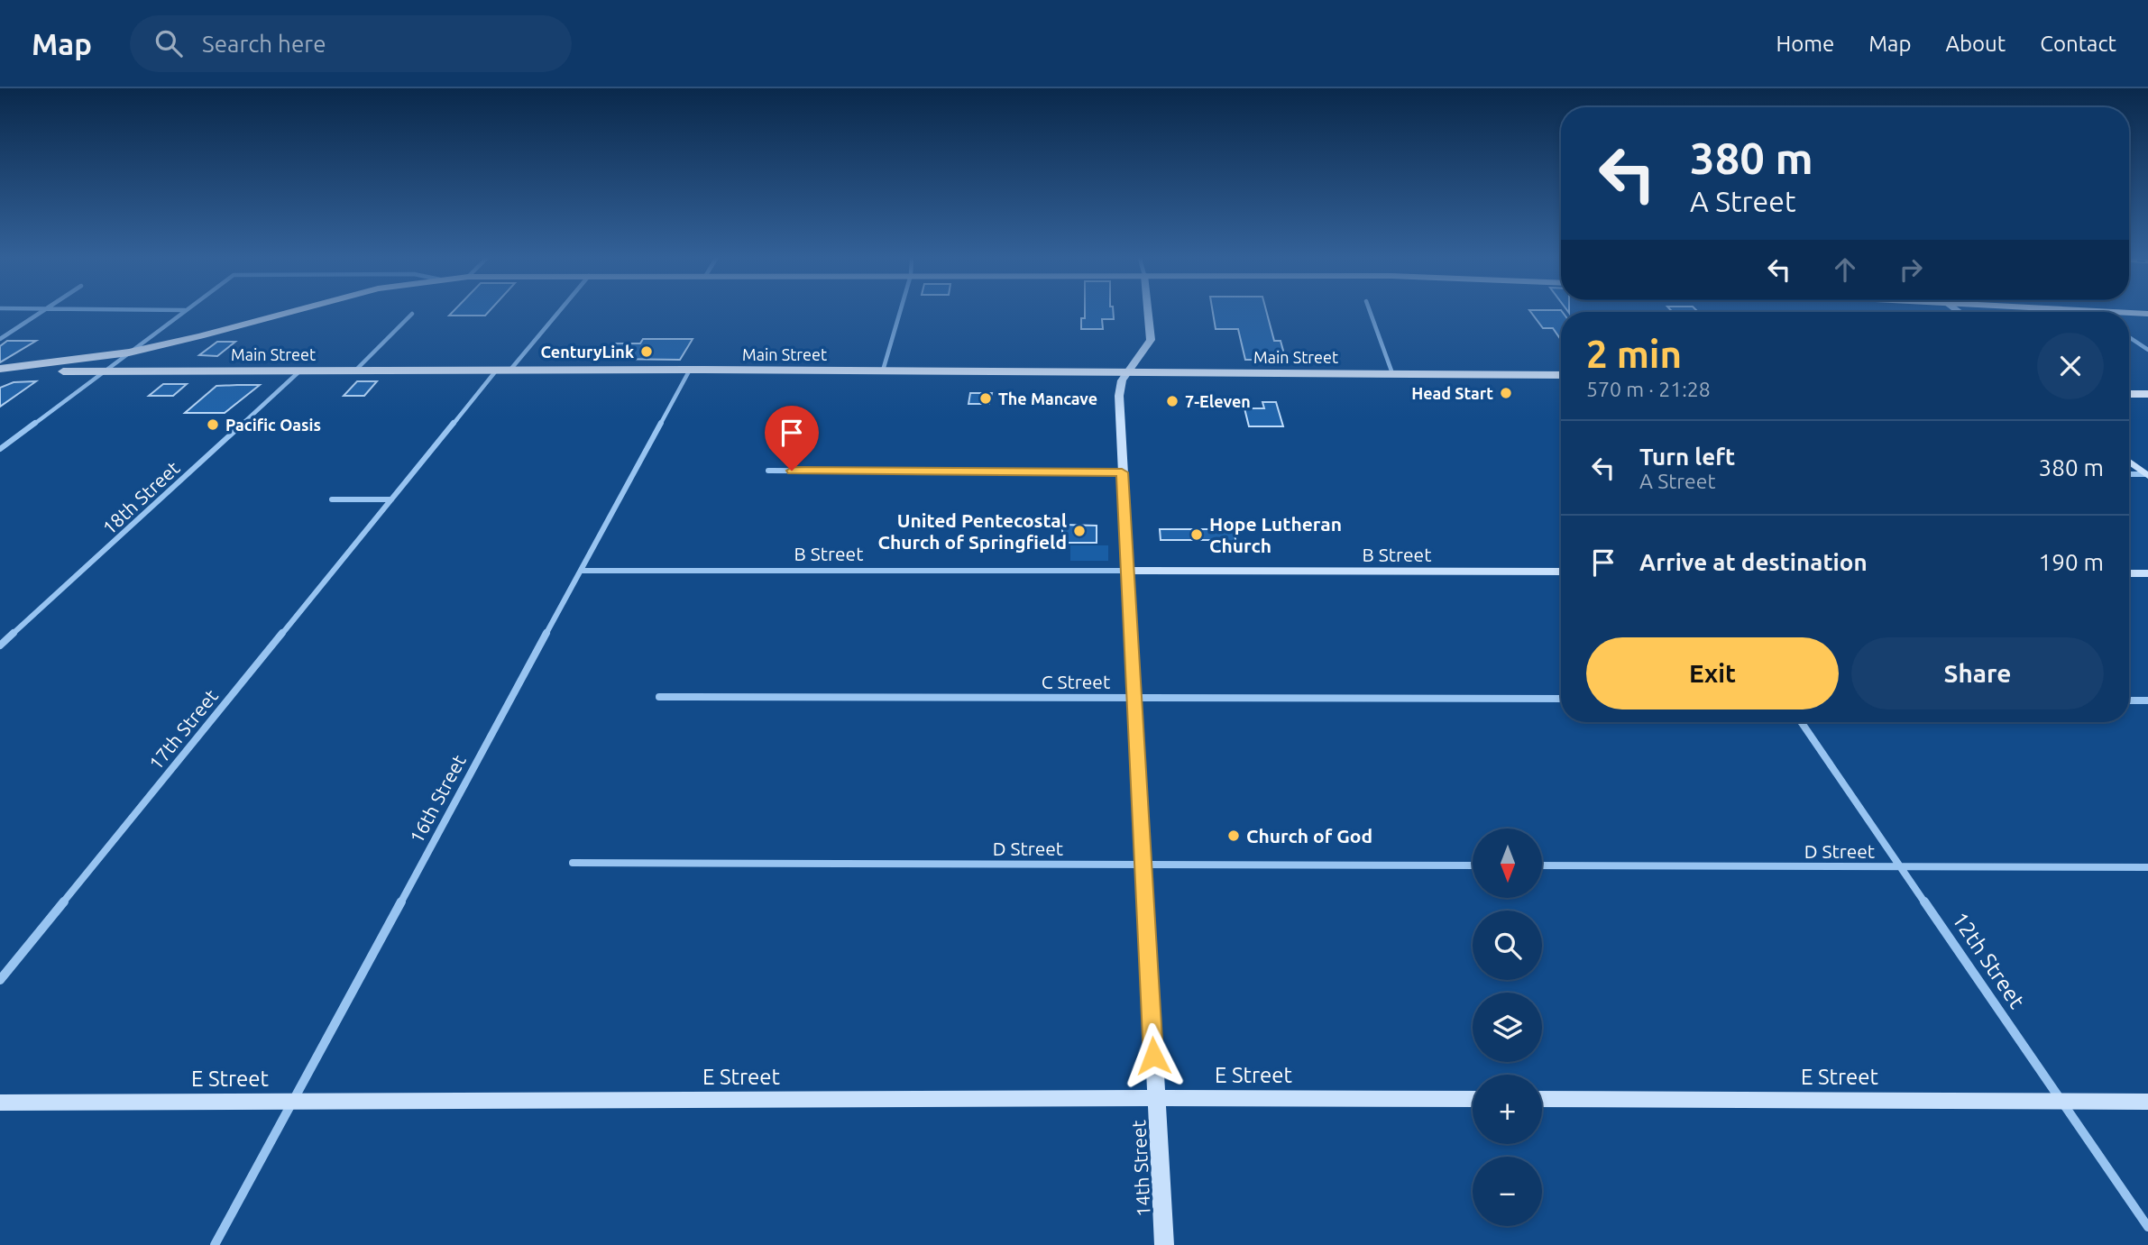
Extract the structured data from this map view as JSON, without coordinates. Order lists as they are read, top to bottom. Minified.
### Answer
{"streets":{"main road":["Main Street"],"street":["18th Street","B Street","C Street","17th Street","16th Street","D Street","12th Street","E Street","14th Street"]},"crossings":[["Main Street","18th Street"],["Main Street","17th Street"],["Main Street","16th Street"],["Main Street","14th Street"],["B Street","16th Street"],["B Street","14th Street"],["C Street","14th Street"],["16th Street","E Street"],["D Street","12th Street"],["D Street","14th Street"],["12th Street","E Street"],["E Street","14th Street"]],"places":["CenturyLink","Head Start","The Mancave","7-Eleven","Pacific Oasis","United Pentecostal Church of Springfield","Hope Lutheran Church","Church of God"],"north":"bottom","page":{"header":"Map","search":"Search here","nav":["Home","Map","About","Contact"],"turn":["380 m","A Street"],"heading":["2 min","570 m · 21:28"],"list":[{"name":"Turn left","note":"A Street","value":"380 m"},{"name":"Arrive at destination","value":"190 m"}],"buttons":["Exit","Share"],"map_buttons":["+","−"]}}
